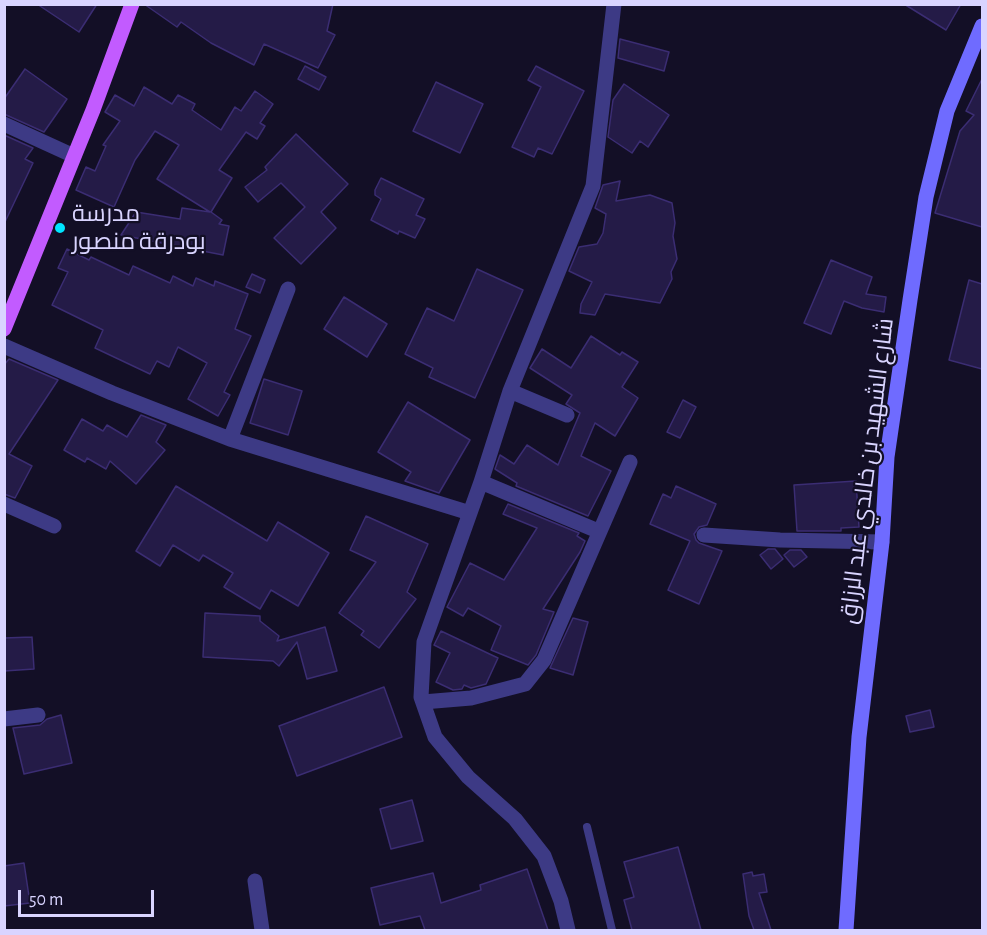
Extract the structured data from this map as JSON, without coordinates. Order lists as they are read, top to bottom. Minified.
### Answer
{"streets":{"main road":["شارع الشهيد بن خالدي عبد الرزاق"]},"places":["مدرسة بودرقة منصور"],"scale_bar":"50 m"}
